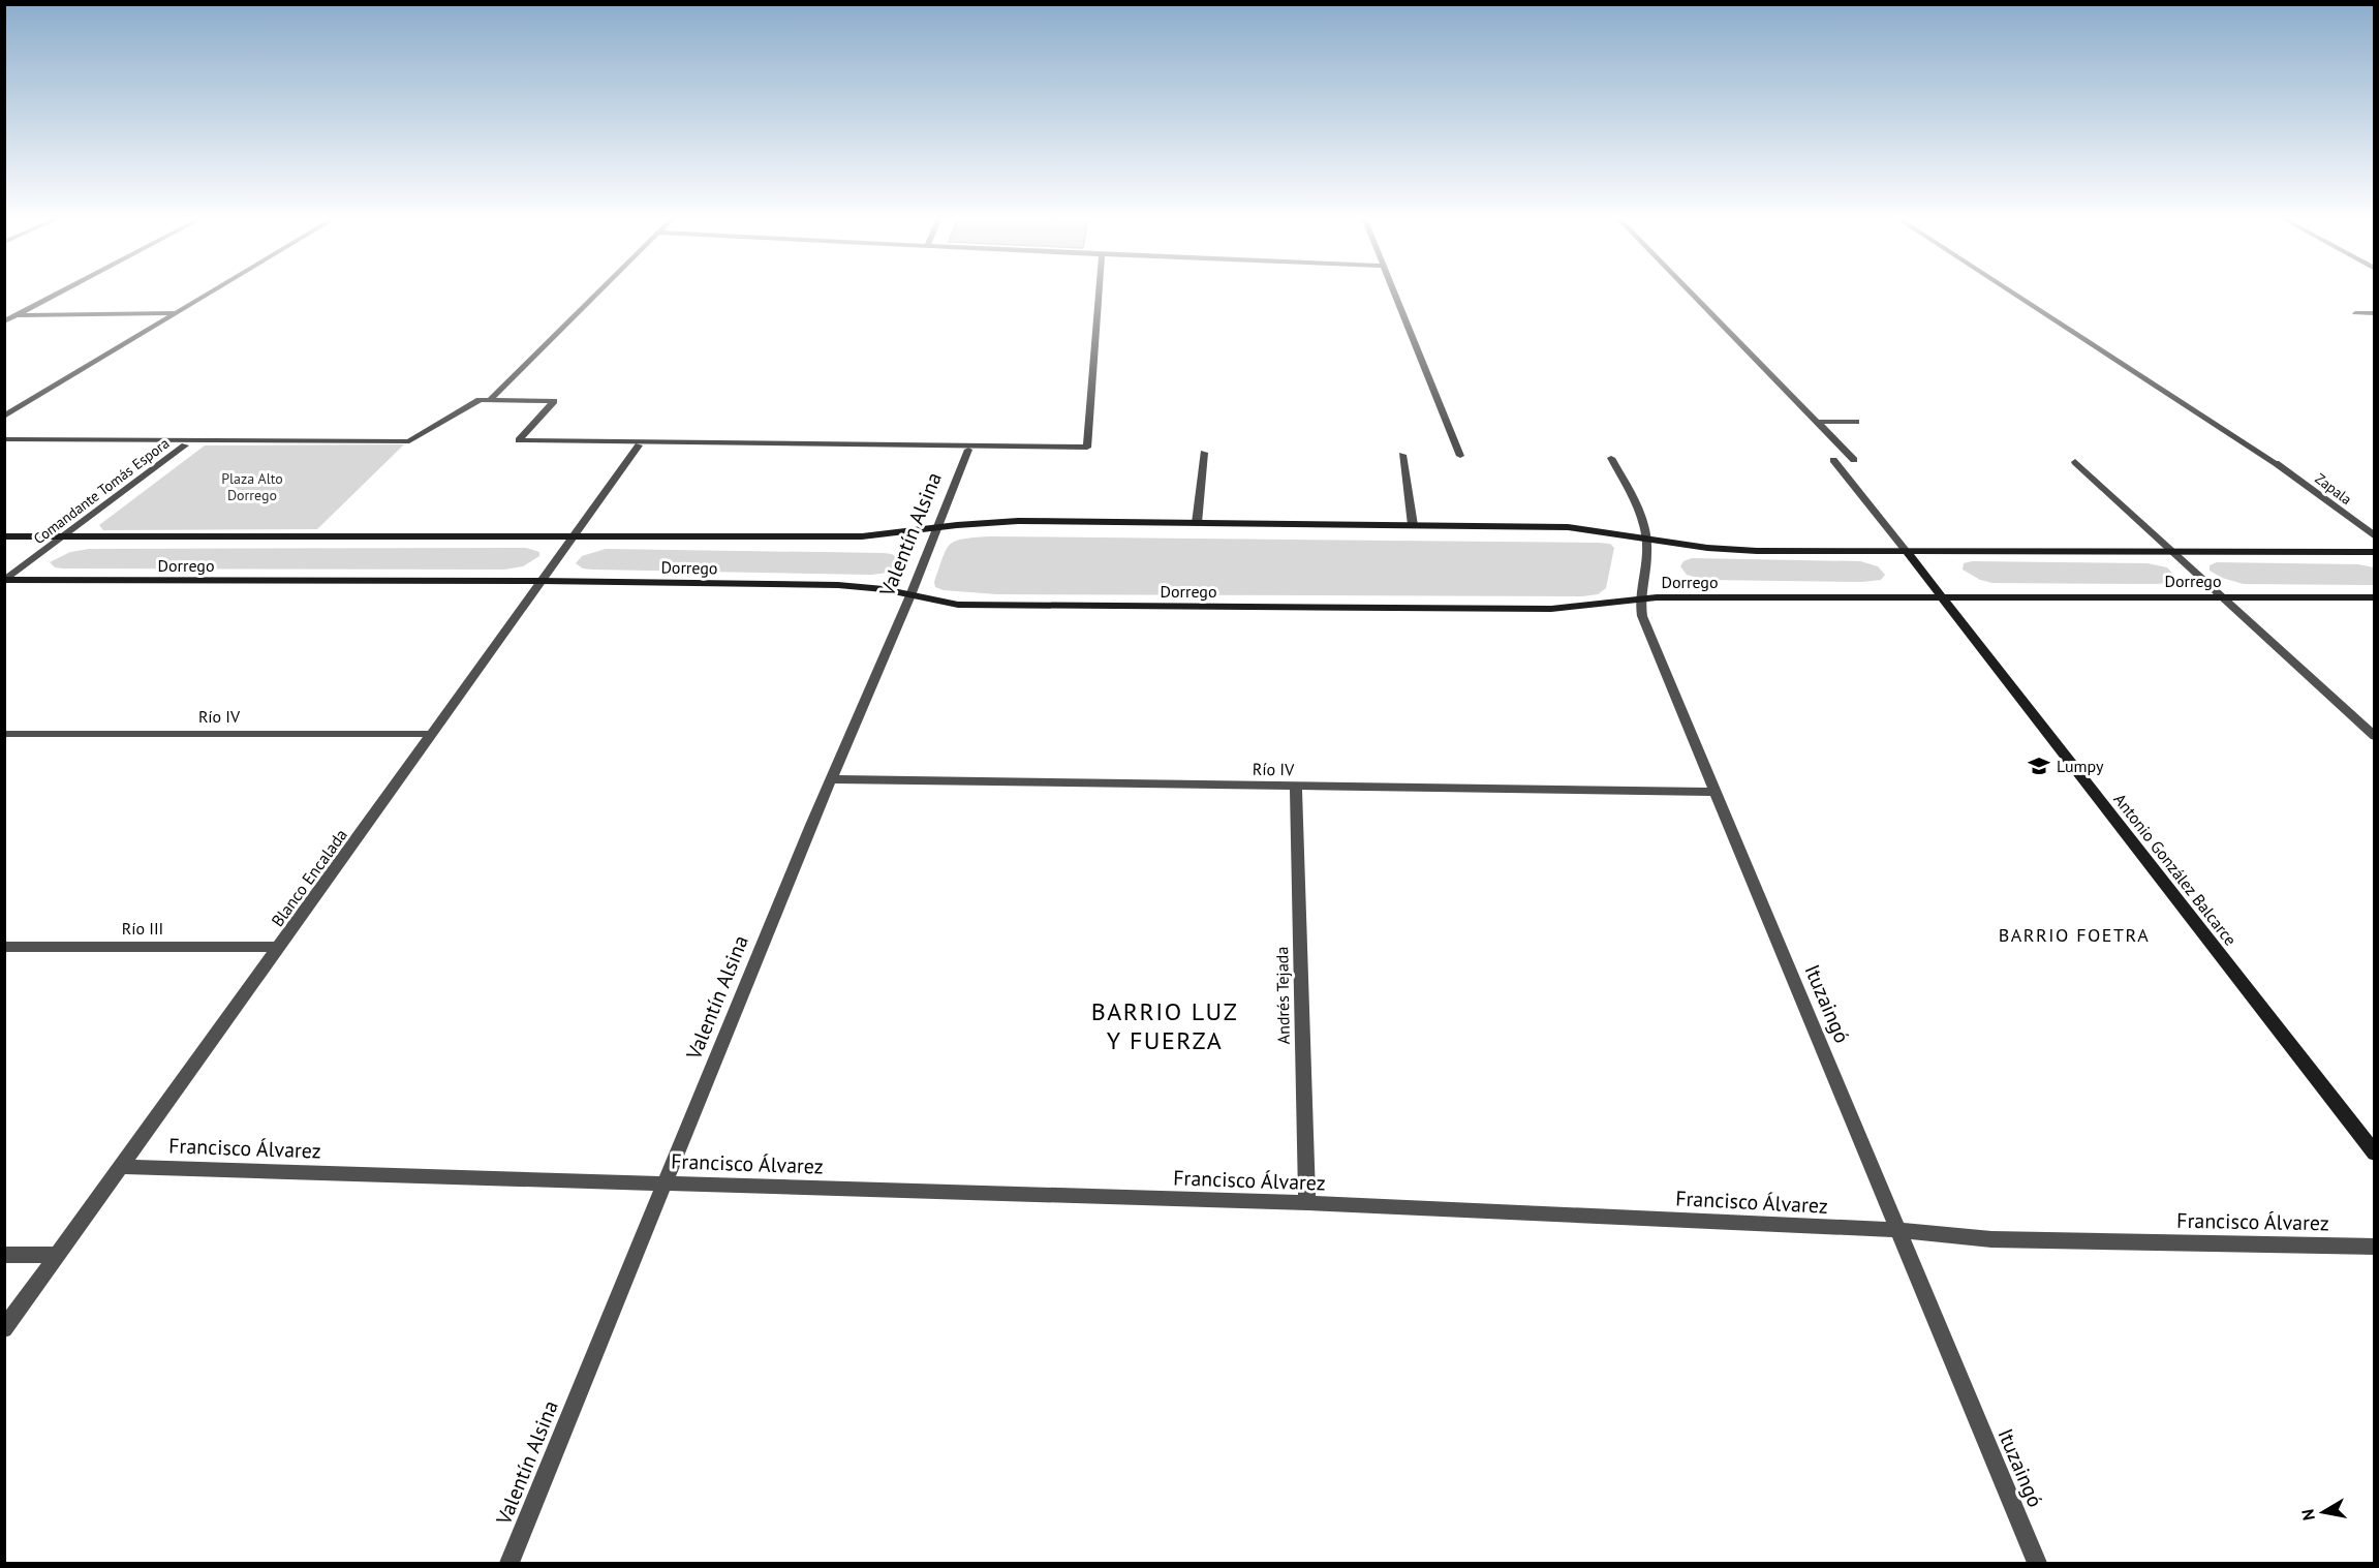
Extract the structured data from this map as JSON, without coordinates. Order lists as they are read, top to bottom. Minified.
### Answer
{"streets":{"main road":["Dorrego","Antonio González Balcarce"],"street":["Zapala","Comandante Tomás Espora","Valentín Alsina","Río IV","Blanco Encalada","Río III","Andrés Tejada","Ituzaingó","Francisco Álvarez"]},"crossings":[["Comandante Tomás Espora","Dorrego"],["Valentín Alsina","Dorrego"],["Valentín Alsina","Río IV"],["Valentín Alsina","Francisco Álvarez"],["Dorrego","Antonio González Balcarce"],["Dorrego","Blanco Encalada"],["Dorrego","Ituzaingó"],["Río IV","Blanco Encalada"],["Río IV","Andrés Tejada"],["Río IV","Ituzaingó"],["Blanco Encalada","Río III"],["Blanco Encalada","Francisco Álvarez"],["Andrés Tejada","Francisco Álvarez"],["Ituzaingó","Francisco Álvarez"]],"districts":["BARRIO FOETRA","BARRIO LUZ Y FUERZA"],"parks":["Plaza Alto Dorrego"],"places":{"school or university":["Lumpy"]},"north":"left"}
